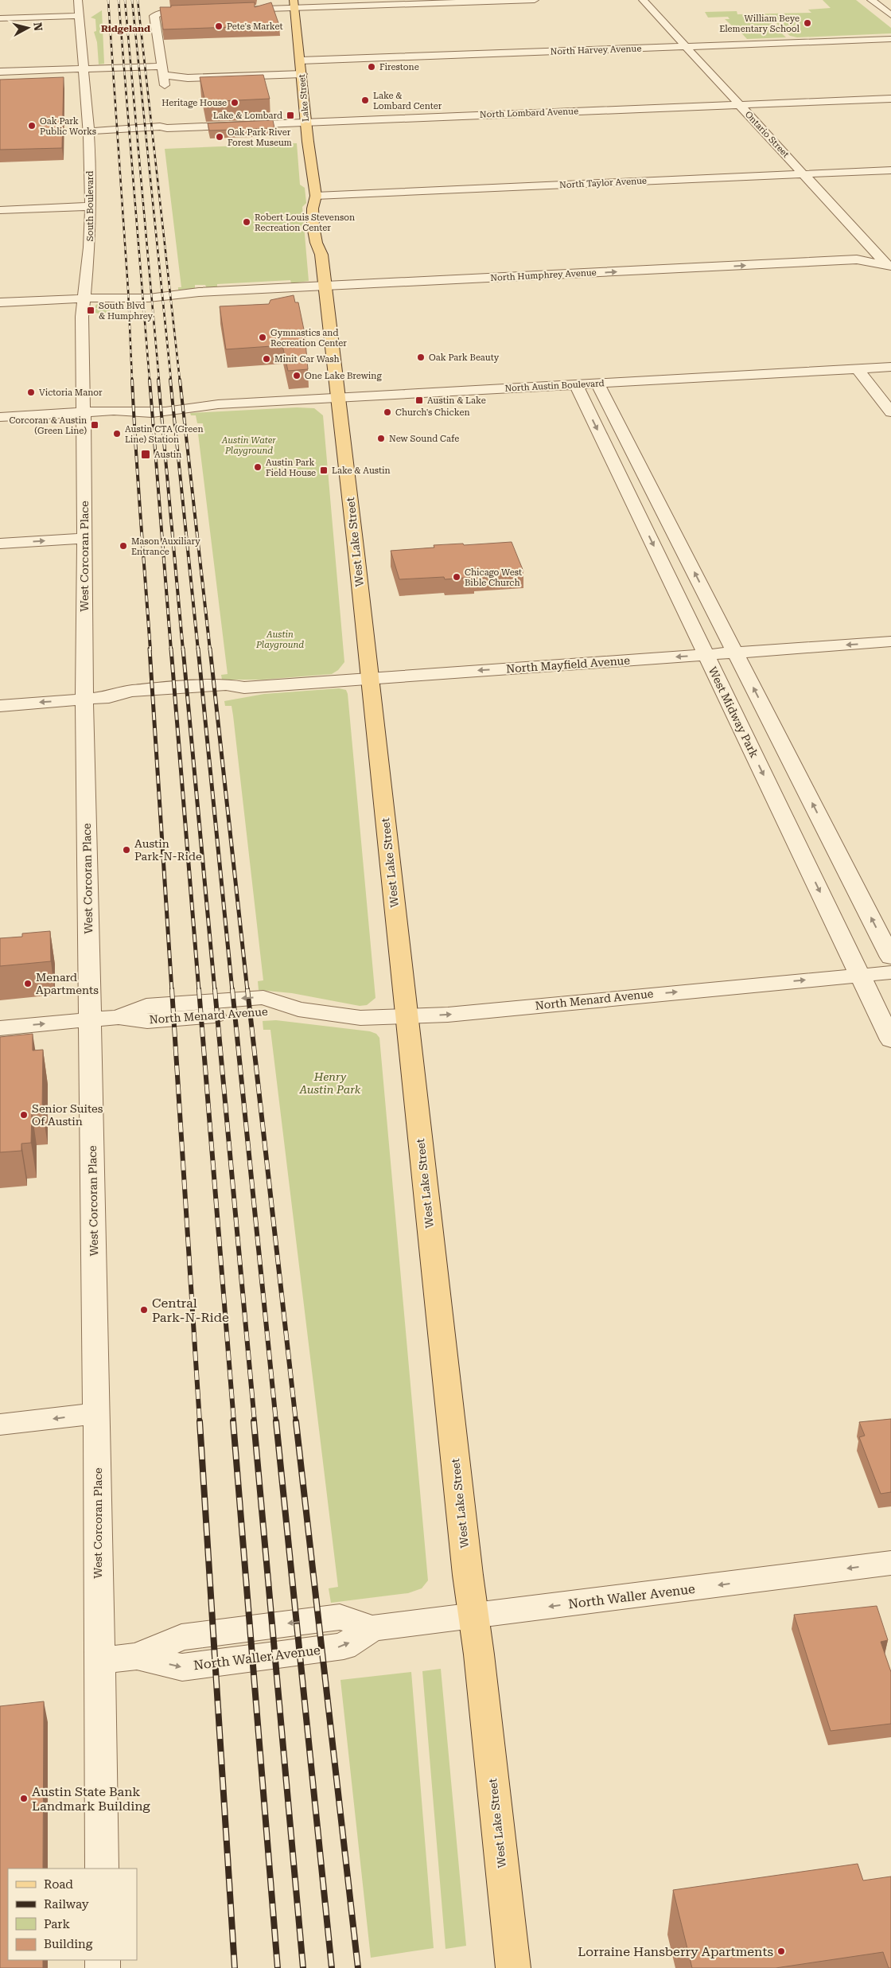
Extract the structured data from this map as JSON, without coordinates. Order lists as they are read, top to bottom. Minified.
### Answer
{"streets":{"main road":["Lake Street","West Lake Street"],"street":["North Harvey Avenue","North Lombard Avenue","Ontario Street","North Taylor Avenue","South Boulevard","North Humphrey Avenue","North Austin Boulevard","West Corcoran Place","North Mayfield Avenue","West Midway Park","North Menard Avenue","North Waller Avenue"]},"crossings":[["North Harvey Avenue","Lake Street"],["North Harvey Avenue","Ontario Street"],["Lake Street","North Lombard Avenue"],["Lake Street","North Taylor Avenue"],["Lake Street","North Humphrey Avenue"],["Lake Street","North Austin Boulevard"],["Lake Street","West Lake Street"],["North Lombard Avenue","Ontario Street"],["North Lombard Avenue","South Boulevard"],["Ontario Street","North Taylor Avenue"],["Ontario Street","North Humphrey Avenue"],["South Boulevard","North Humphrey Avenue"],["South Boulevard","North Austin Boulevard"],["South Boulevard","West Corcoran Place"],["North Austin Boulevard","West Lake Street"],["North Austin Boulevard","West Corcoran Place"],["North Austin Boulevard","West Midway Park"],["West Lake Street","North Mayfield Avenue"],["West Lake Street","North Menard Avenue"],["West Lake Street","North Waller Avenue"],["West Corcoran Place","North Mayfield Avenue"],["West Corcoran Place","North Menard Avenue"],["West Corcoran Place","North Waller Avenue"],["North Mayfield Avenue","West Midway Park"],["West Midway Park","North Menard Avenue"]],"one_way":["North Humphrey Avenue","North Mayfield Avenue","North Menard Avenue","North Waller Avenue"],"districts":["Ridgeland"],"parks":["Austin Water Playground","Austin Playground","Henry Austin Park"],"places":{"other":["William Beye Elementary School","Pete's Market","Firestone","Lake & Lombard Center","Heritage House","Oak Park Public Works","Oak Park River Forest Museum","Robert Louis Stevenson Recreation Center","Gymnastics and Recreation Center","Oak Park Beauty","Minit Car Wash","One Lake Brewing","Victoria Manor","Church's Chicken","Austin CTA (Green Line) Station","New Sound Cafe","Austin Park Field House","Mason Auxiliary Entrance","Chicago West Bible Church","Austin Park-N-Ride","Menard Apartments","Senior Suites Of Austin","Central Park-N-Ride","Austin State Bank Landmark Building","Lorraine Hansberry Apartments"],"transit":["Lake & Lombard","South Blvd & Humphrey","Austin & Lake","Corcoran & Austin (Green Line)","Austin","Lake & Austin"]},"legend":["Road","Railway","Park","Building"],"north":"right"}
